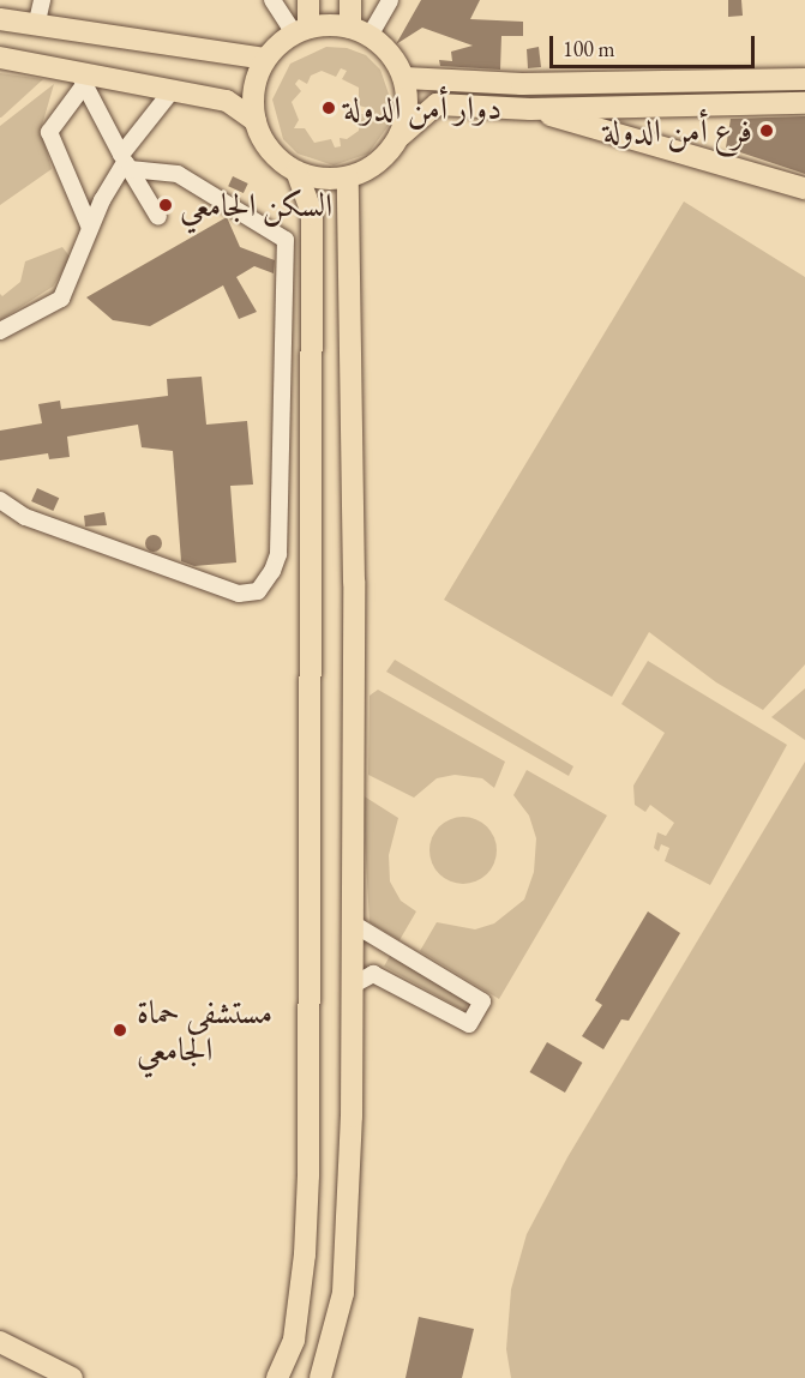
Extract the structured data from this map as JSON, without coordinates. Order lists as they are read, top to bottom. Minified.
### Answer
{"places":["دوار أمن الدولة","فرع أمن الدولة","السكن الجامعي","مستشفى حماة الجامعي"],"scale_bar":"100 m"}
